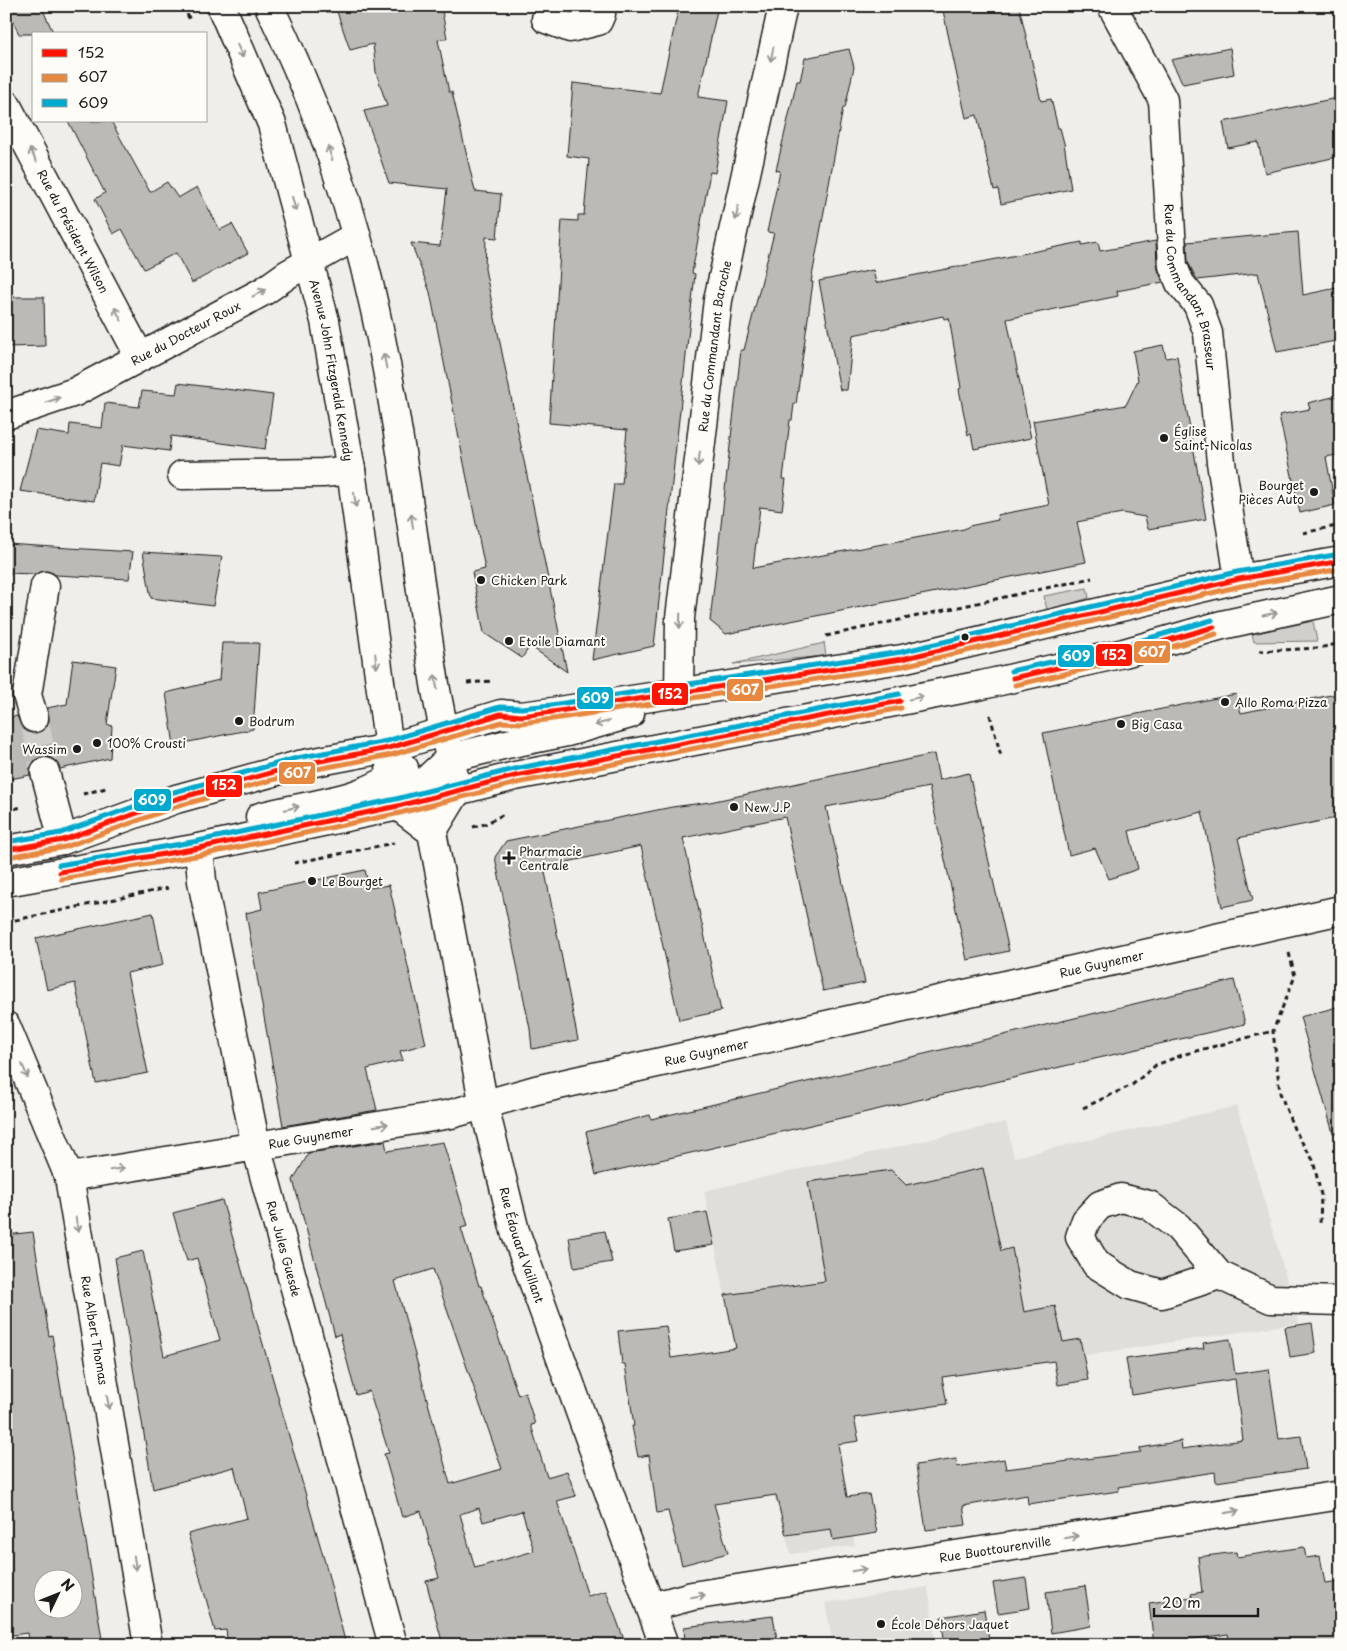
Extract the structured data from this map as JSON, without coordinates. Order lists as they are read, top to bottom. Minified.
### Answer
{"streets":{"street":["Rue du Président Wilson","Rue du Commandant Brasseur","Rue du Docteur Roux","Rue du Commandant Baroche","Avenue John Fitzgerald Kennedy","Rue Guynemer","Rue Édouard Vaillant","Rue Jules Guesde","Rue Albert Thomas","Rue Buottourenville"]},"crossings":[["Rue du Président Wilson","Rue du Docteur Roux"],["Rue du Docteur Roux","Avenue John Fitzgerald Kennedy"],["Rue Guynemer","Rue Édouard Vaillant"],["Rue Guynemer","Rue Jules Guesde"],["Rue Guynemer","Rue Albert Thomas"],["Rue Édouard Vaillant","Rue Buottourenville"]],"one_way":["Rue du Président Wilson","Rue du Commandant Baroche","Rue Albert Thomas","Rue Buottourenville"],"places":{"other":["Église Saint-Nicolas","Bourget Pièces Auto","Chicken Park","Etoile Diamant","Allo Roma Pizza","Bodrum","Big Casa","100% Crousti","Wassim","New J.P","Le Bourget","École Dehors Jaquet"],"health":["Pharmacie Centrale"]},"lines":["transit line 609","transit line 152","transit line 607"],"legend":["152","607","609"],"scale_bar":"20 m","north":"top right"}
